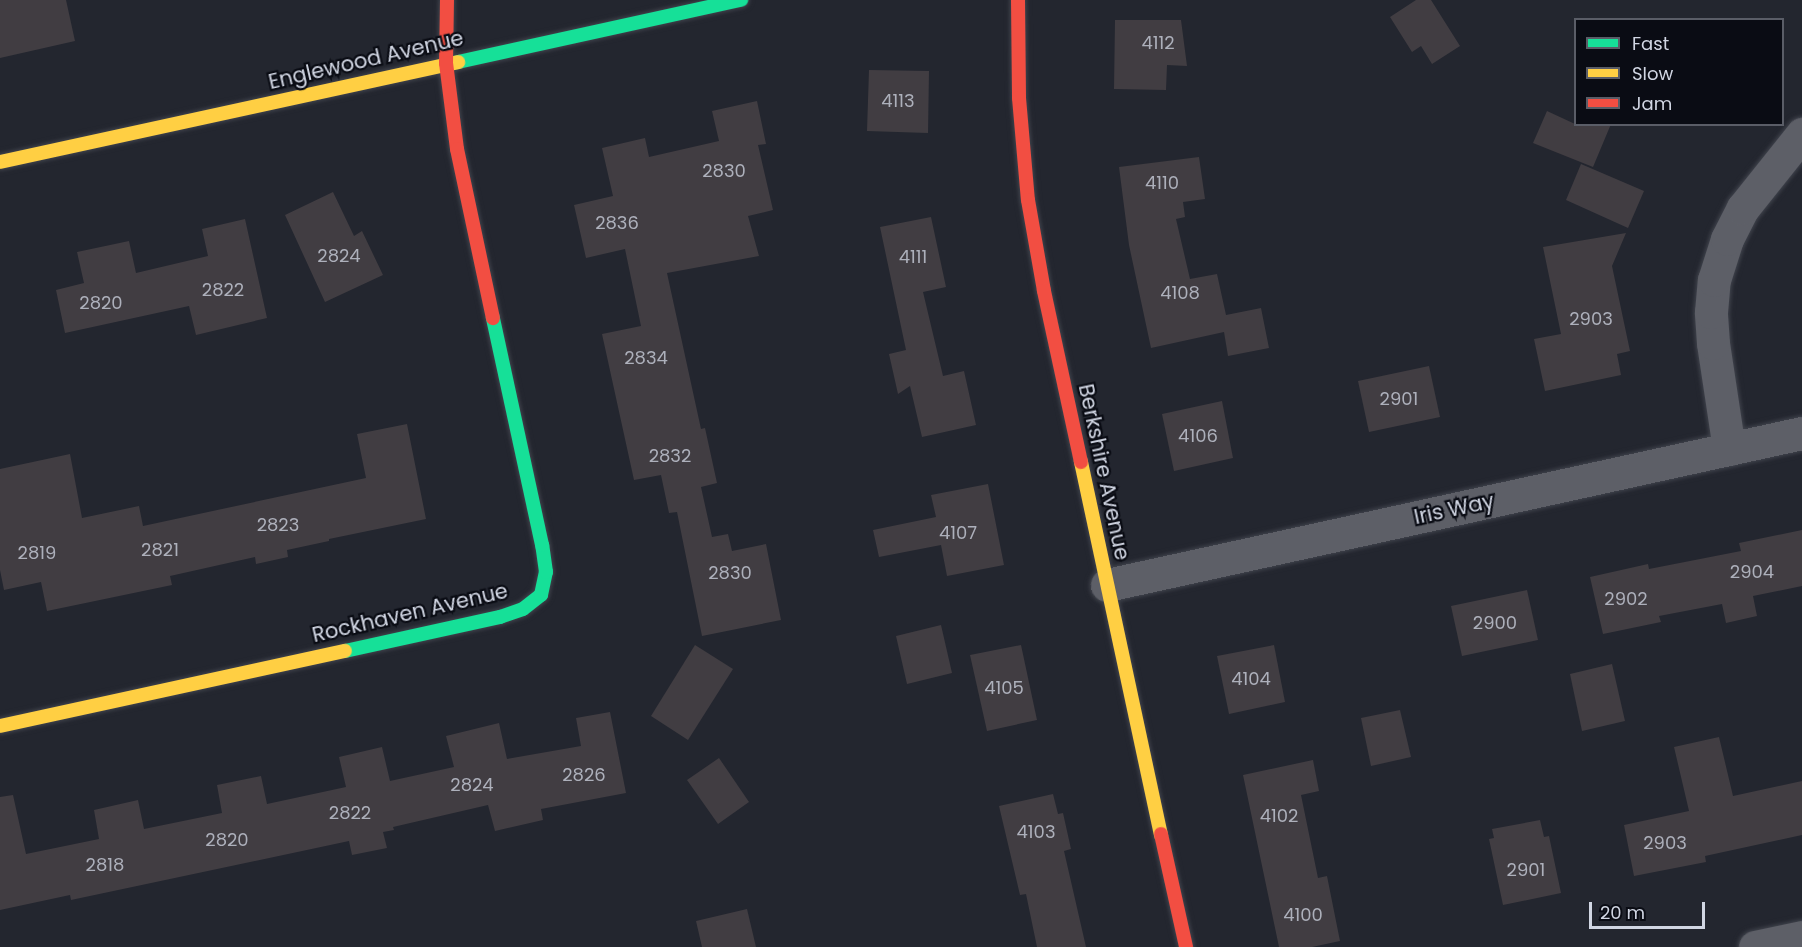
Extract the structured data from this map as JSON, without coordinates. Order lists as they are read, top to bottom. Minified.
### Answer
{"streets":{"street":["Englewood Avenue","Berkshire Avenue","Iris Way","Rockhaven Avenue"]},"crossings":[["Englewood Avenue","Rockhaven Avenue"],["Berkshire Avenue","Iris Way"]],"house_numbers":["4112","4113","2830","4110","2836","2824","4111","2822","4108","2820","2903","2834","2901","4106","2832","2823","4107","2821","2819","2904","2830","2902","2900","4104","4105","2826","2824","2822","4102","4103","2820","2903","2818","2901","4100"],"legend":["Fast","Slow","Jam"],"scale_bar":"20 m"}
